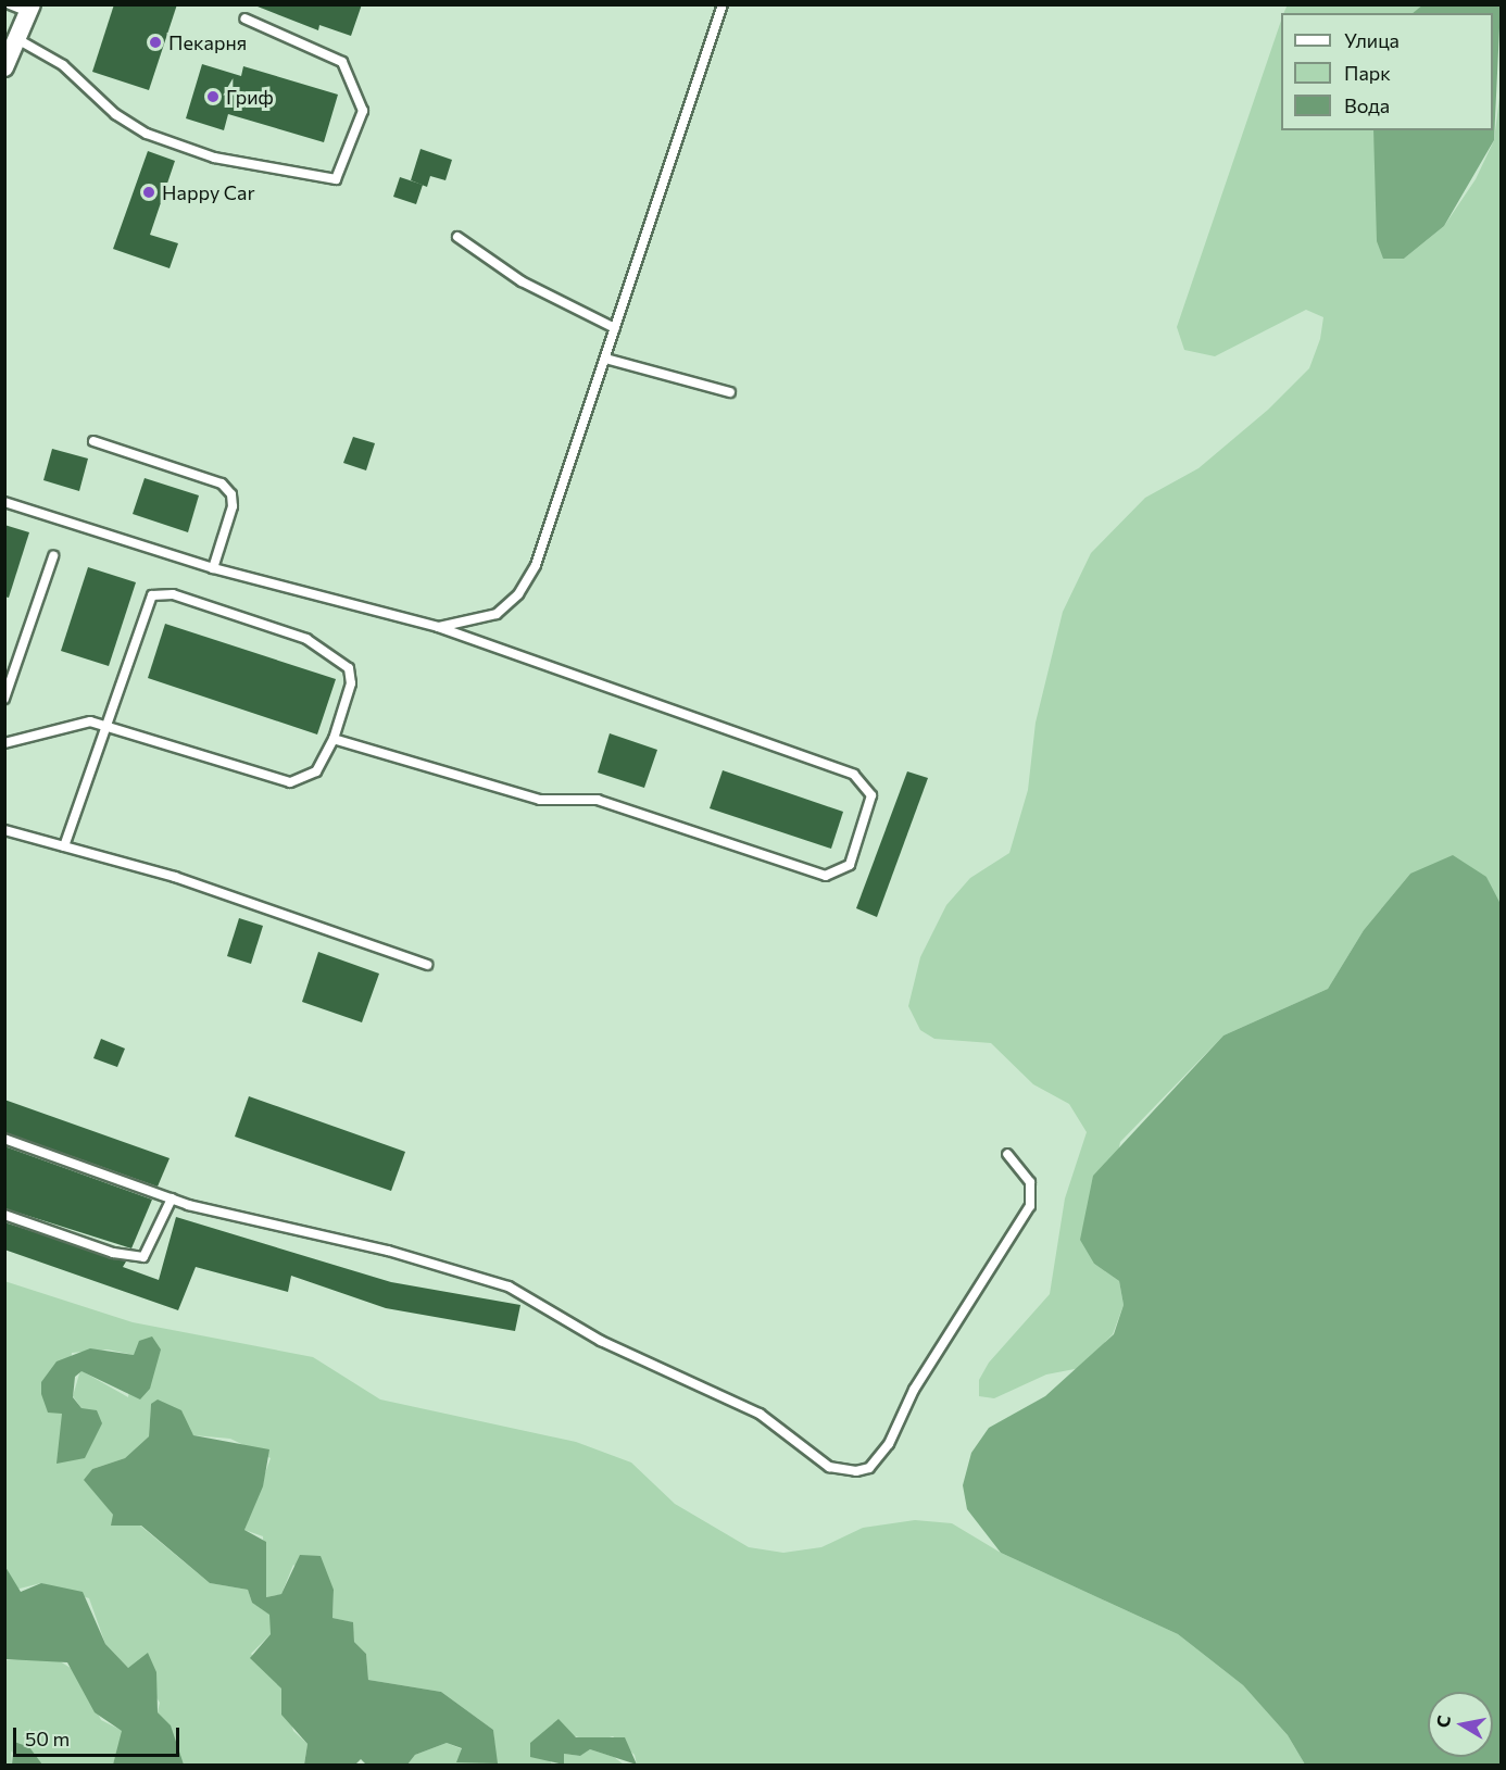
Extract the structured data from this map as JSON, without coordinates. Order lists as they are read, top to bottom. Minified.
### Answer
{"places":["Пекарня","Гриф","Happy Car"],"legend":["Улица","Парк","Вода"],"scale_bar":"50 m","north":"left"}
